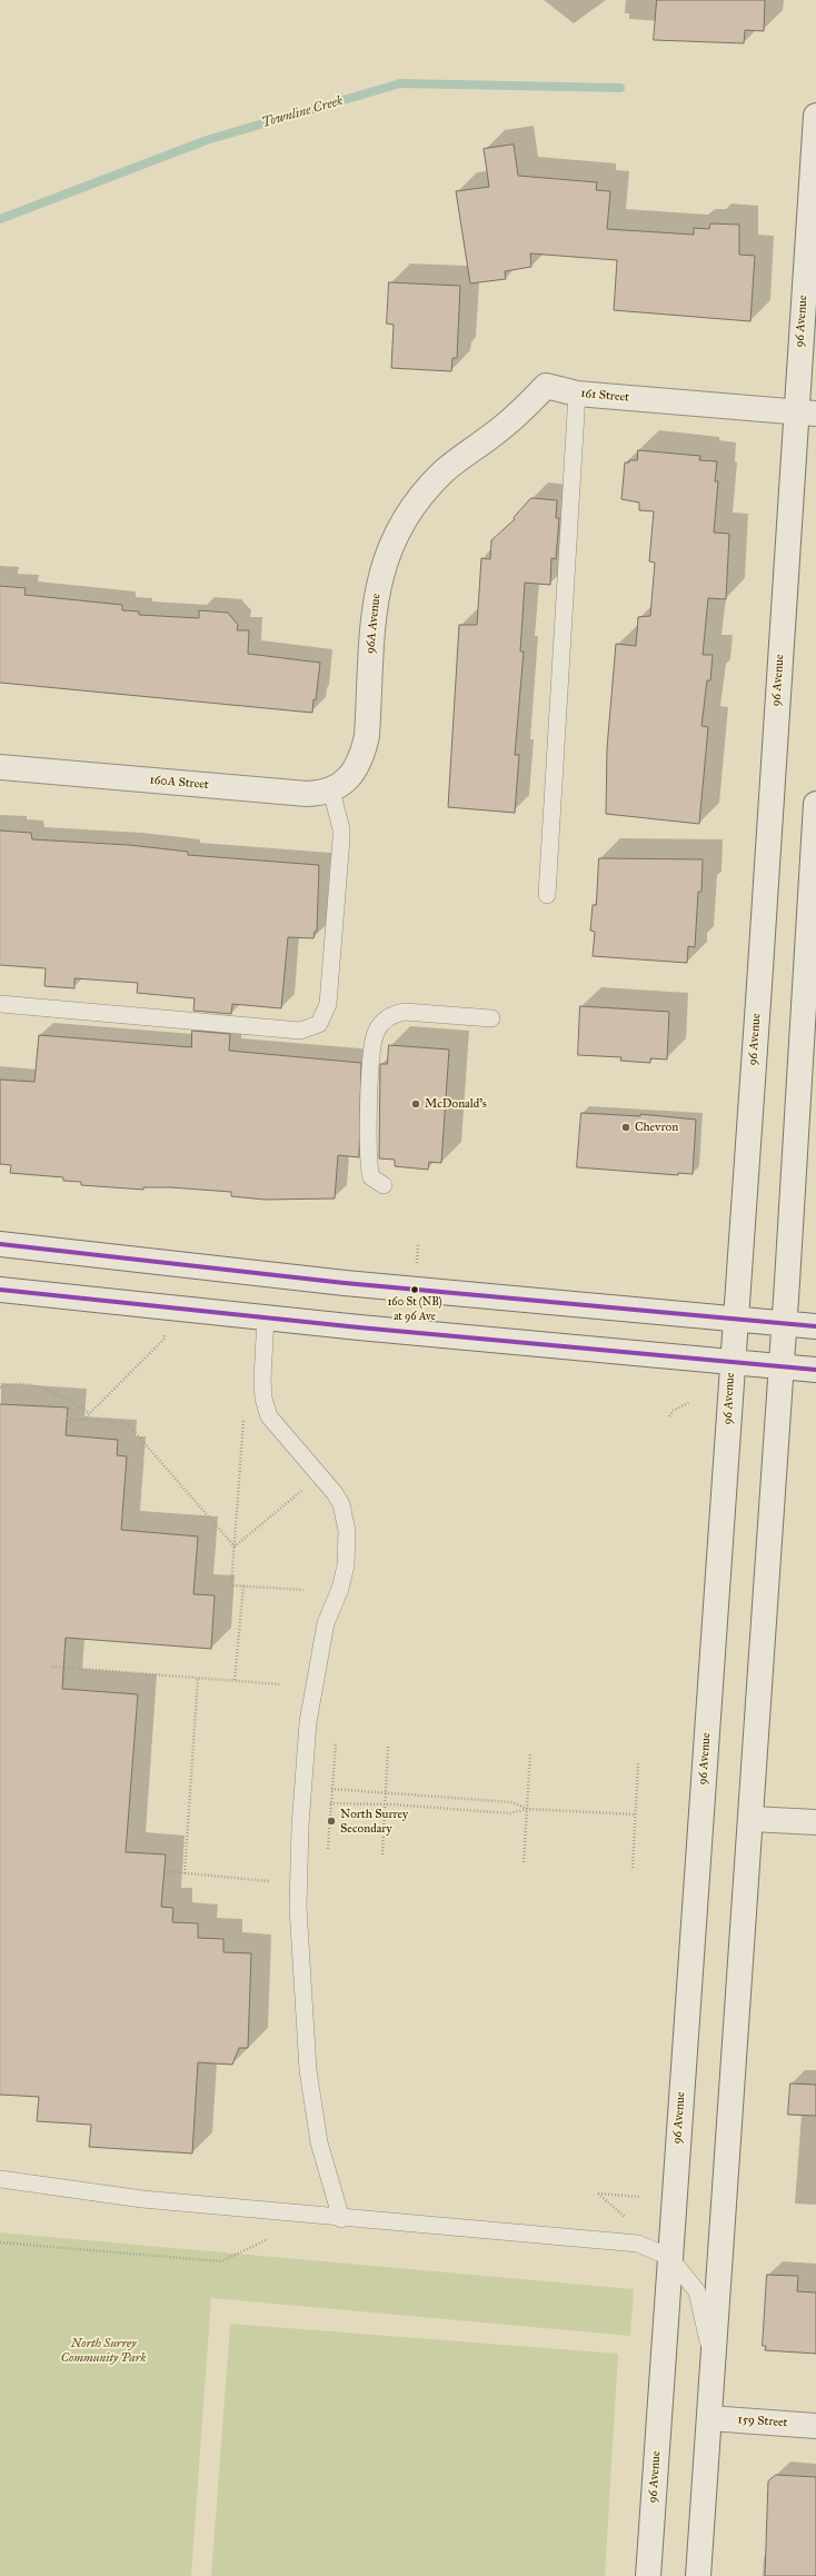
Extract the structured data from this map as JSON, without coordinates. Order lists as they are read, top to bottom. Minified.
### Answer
{"streets":{"main road":["96 Avenue","161 Street","96A Avenue","160A Street","159 Street"]},"crossings":[["96 Avenue","161 Street"],["161 Street","96A Avenue"],["96A Avenue","160A Street"]],"water":["Townline Creek"],"parks":["North Surrey Community Park"],"places":["McDonald's","Chevron","160 St (NB) at 96 Ave","North Surrey Secondary"]}
